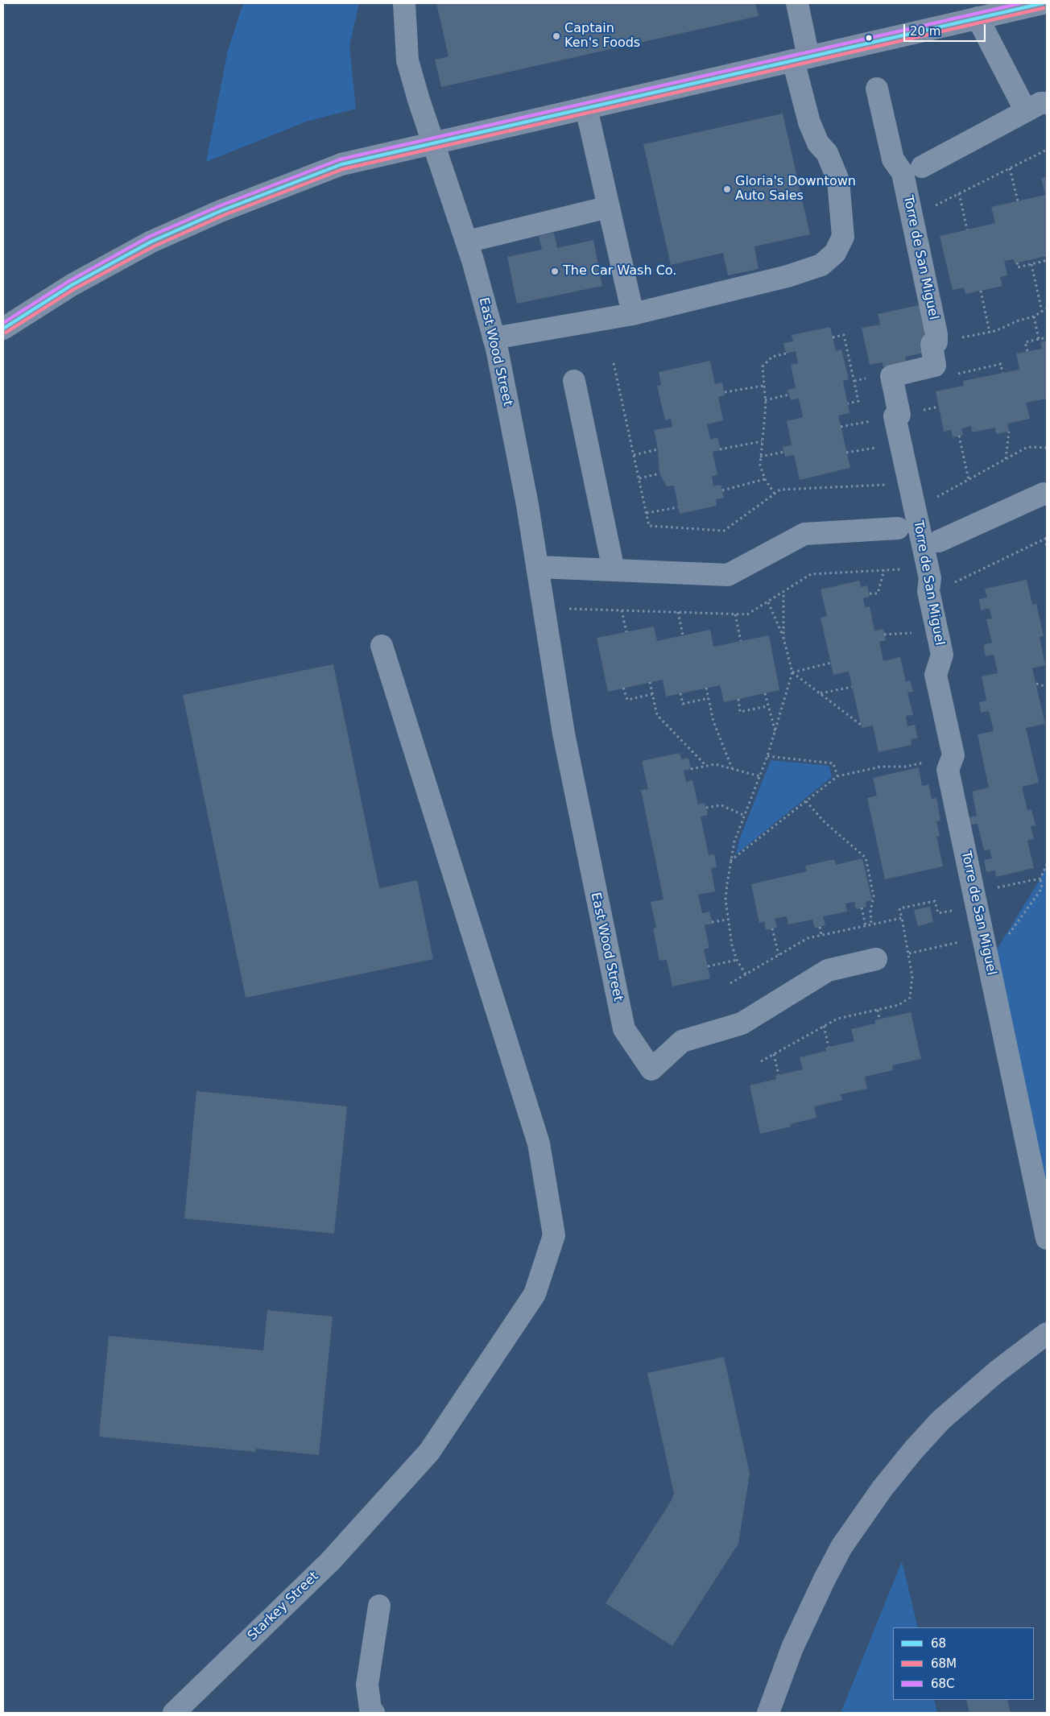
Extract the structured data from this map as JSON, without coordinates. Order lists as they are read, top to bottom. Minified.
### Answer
{"streets":{"street":["Torre de San Miguel","East Wood Street","Starkey Street"]},"places":["Captain Ken's Foods","Gloria's Downtown Auto Sales","The Car Wash Co."],"lines":["transit line 68","transit line 68C","transit line 68M"],"legend":["68","68M","68C"],"scale_bar":"20 m"}
